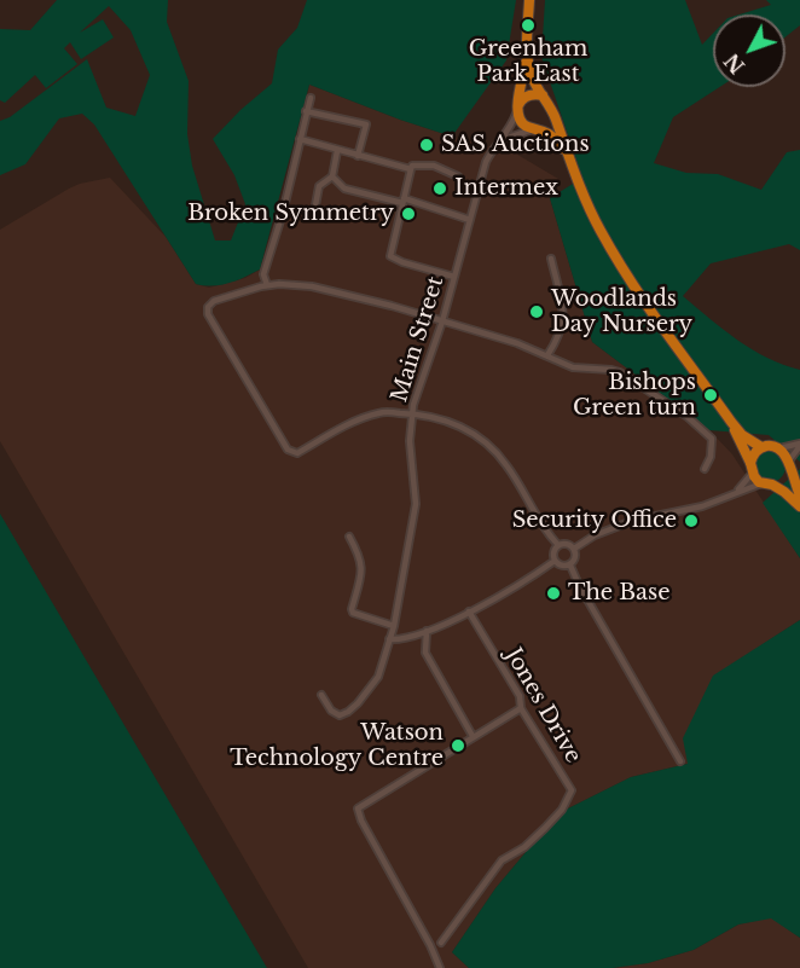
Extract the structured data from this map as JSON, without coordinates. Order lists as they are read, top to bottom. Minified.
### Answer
{"streets":{"street":["Main Street","Jones Drive"]},"places":["Greenham Park East","SAS Auctions","Intermex","Broken Symmetry","Woodlands Day Nursery","Bishops Green turn","Security Office","The Base","Watson Technology Centre"],"north":"bottom left"}
